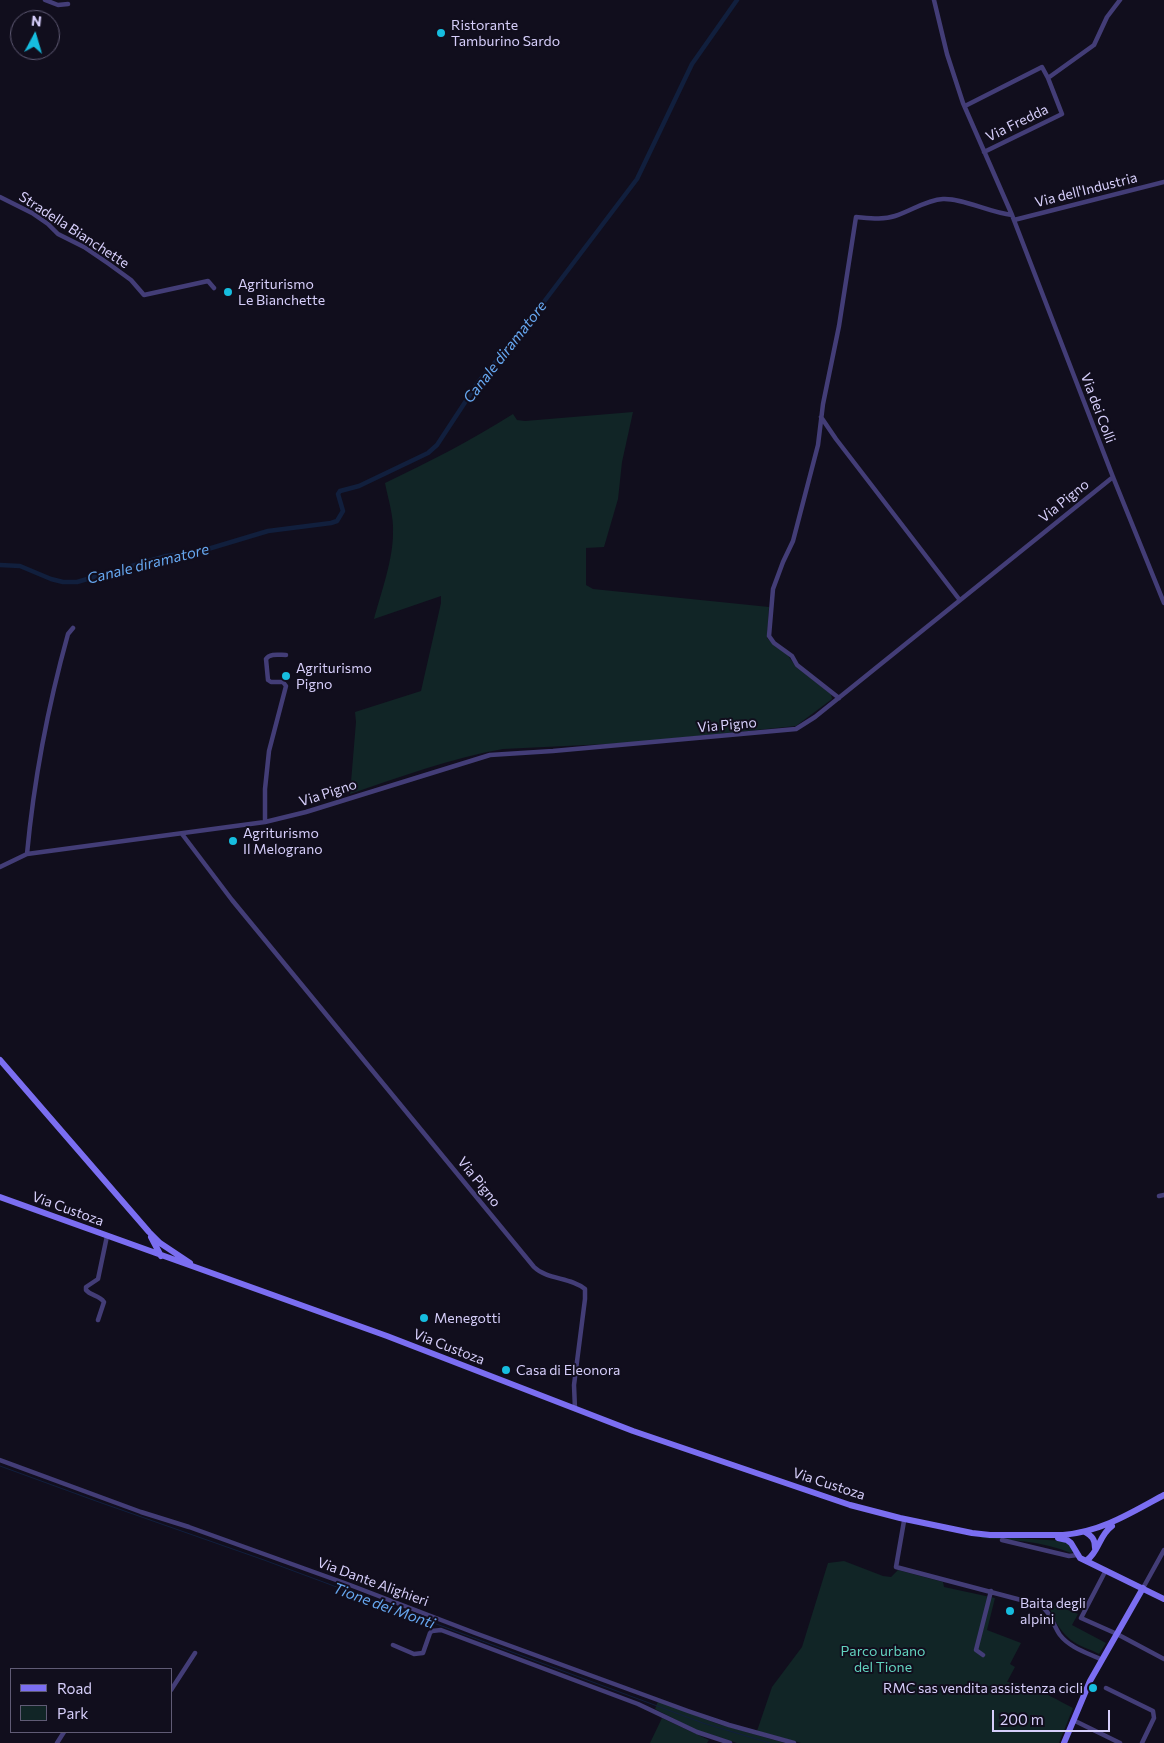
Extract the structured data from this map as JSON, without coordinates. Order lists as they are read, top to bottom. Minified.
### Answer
{"streets":{"main road":["Via Custoza"],"street":["Via Fredda","Via dell'Industria","Stradella Bianchette","Via dei Colli","Via Pigno","Via Dante Alighieri"]},"crossings":[["Via Fredda","Via dei Colli"],["Via dell'Industria","Via dei Colli"],["Via dei Colli","Via Pigno"],["Via Pigno","Via Custoza"]],"water":["Canale diramatore","Tione dei Monti"],"parks":["Parco urbano del Tione"],"places":["Ristorante Tamburino Sardo","Agriturismo Le Bianchette","Agriturismo Pigno","Agriturismo Il Melograno","Menegotti","Casa di Eleonora","Baita degli alpini","RMC sas vendita assistenza cicli"],"legend":["Road","Park"],"scale_bar":"200 m","north":"top"}
